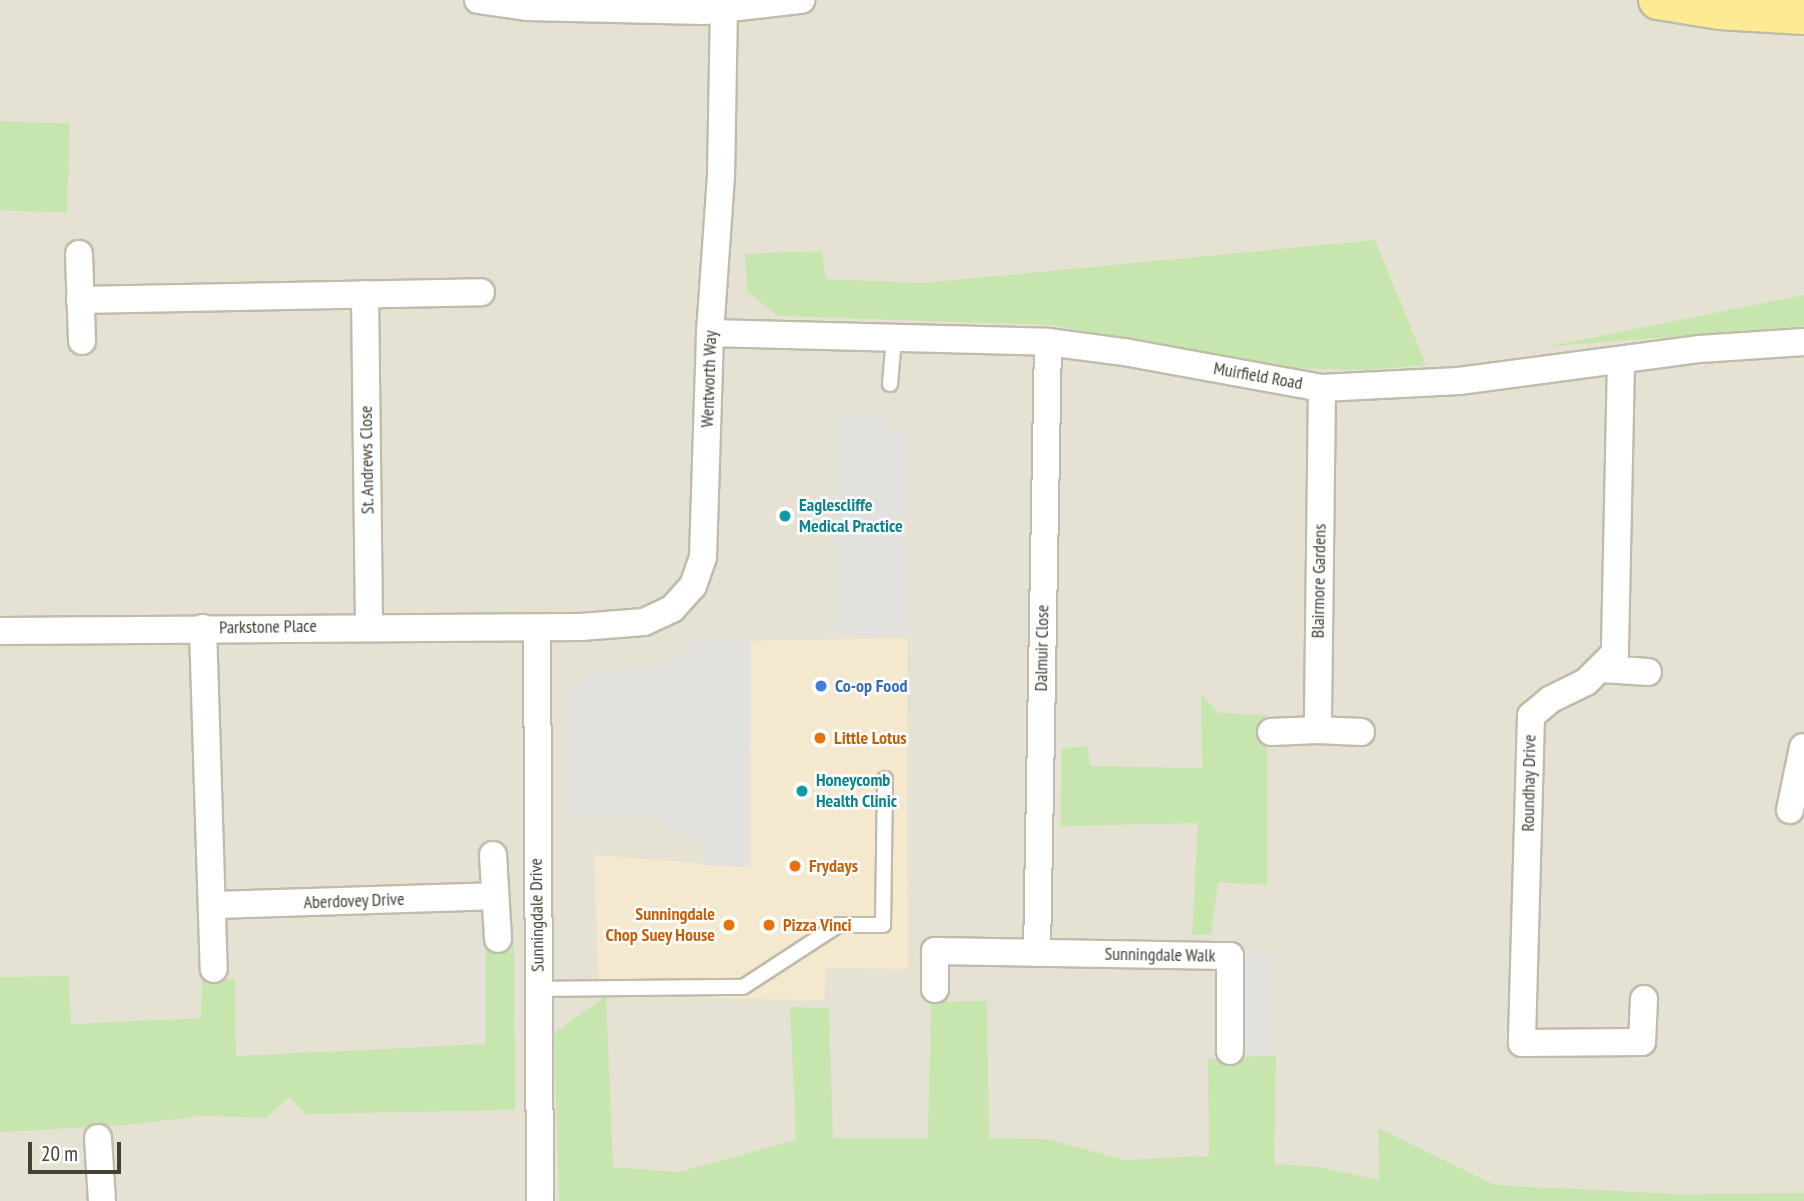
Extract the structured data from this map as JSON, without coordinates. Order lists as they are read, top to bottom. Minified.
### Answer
{"streets":{"street":["Muirfield Road","Wentworth Way","St. Andrews Close","Blairmore Gardens","Parkstone Place","Dalmuir Close","Roundhay Drive","Aberdovey Drive","Sunningdale Drive","Sunningdale Walk"]},"crossings":[["Muirfield Road","Wentworth Way"],["Muirfield Road","Blairmore Gardens"],["Muirfield Road","Dalmuir Close"],["Wentworth Way","Parkstone Place"],["Wentworth Way","Sunningdale Drive"],["St. Andrews Close","Parkstone Place"],["Parkstone Place","Sunningdale Drive"],["Dalmuir Close","Sunningdale Walk"]],"places":["Eaglescliffe Medical Practice","Co-op Food","Little Lotus","Honeycomb Health Clinic","Frydays","Sunningdale Chop Suey House","Pizza Vinci"],"scale_bar":"20 m"}
